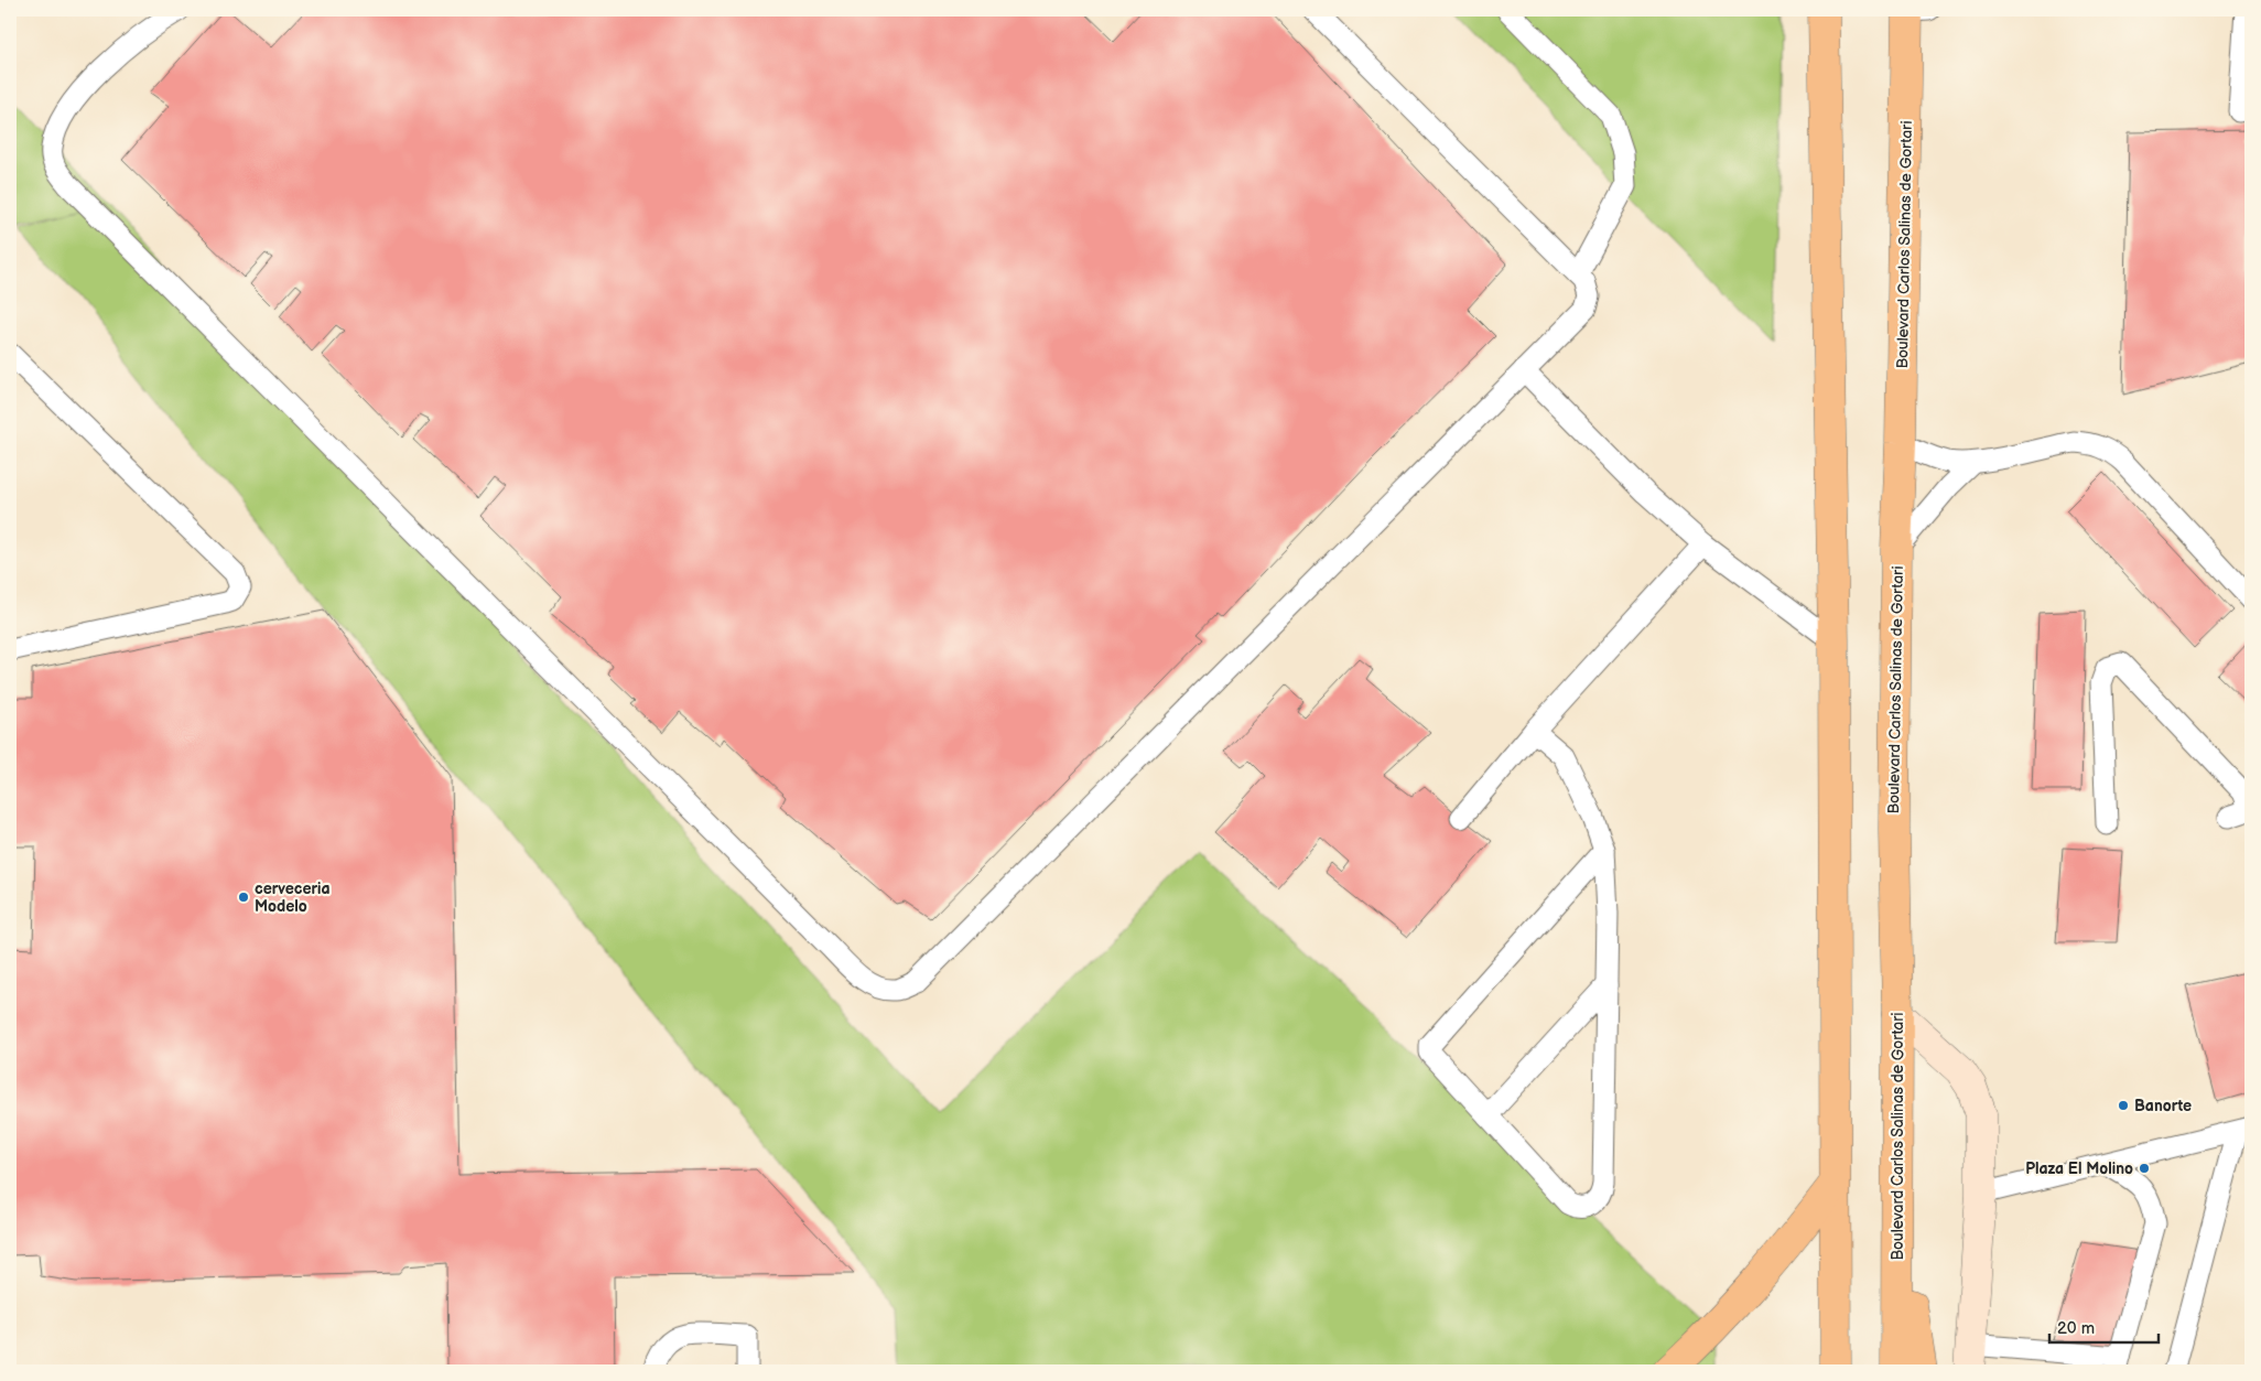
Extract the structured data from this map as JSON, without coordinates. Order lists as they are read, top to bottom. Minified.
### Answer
{"streets":{"main road":["Boulevard Carlos Salinas de Gortari"]},"places":["cerveceria Modelo","Banorte","Plaza El Molino"],"scale_bar":"20 m"}
